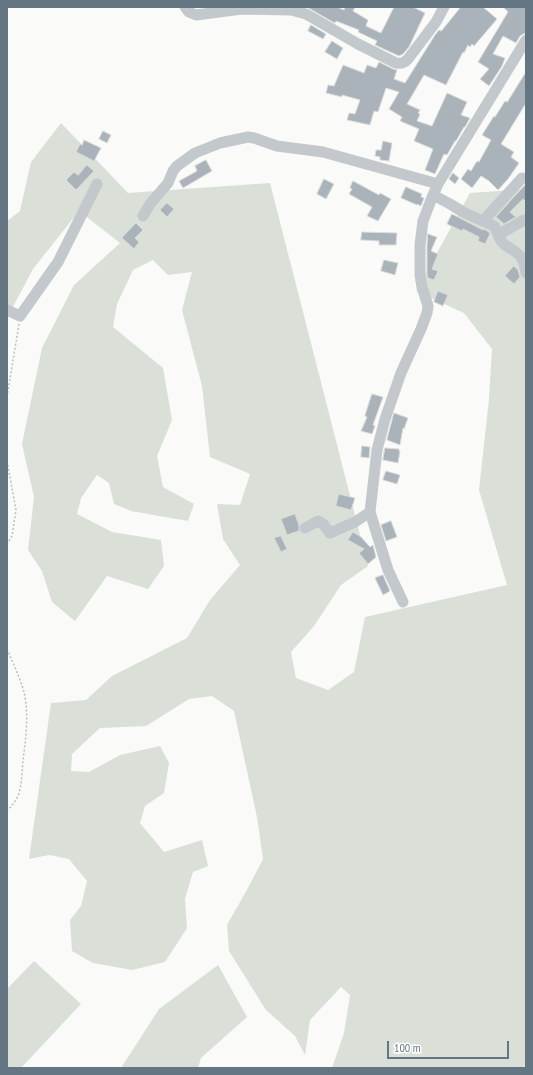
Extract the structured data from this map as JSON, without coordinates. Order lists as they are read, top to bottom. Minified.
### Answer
{"scale_bar":"100 m"}
